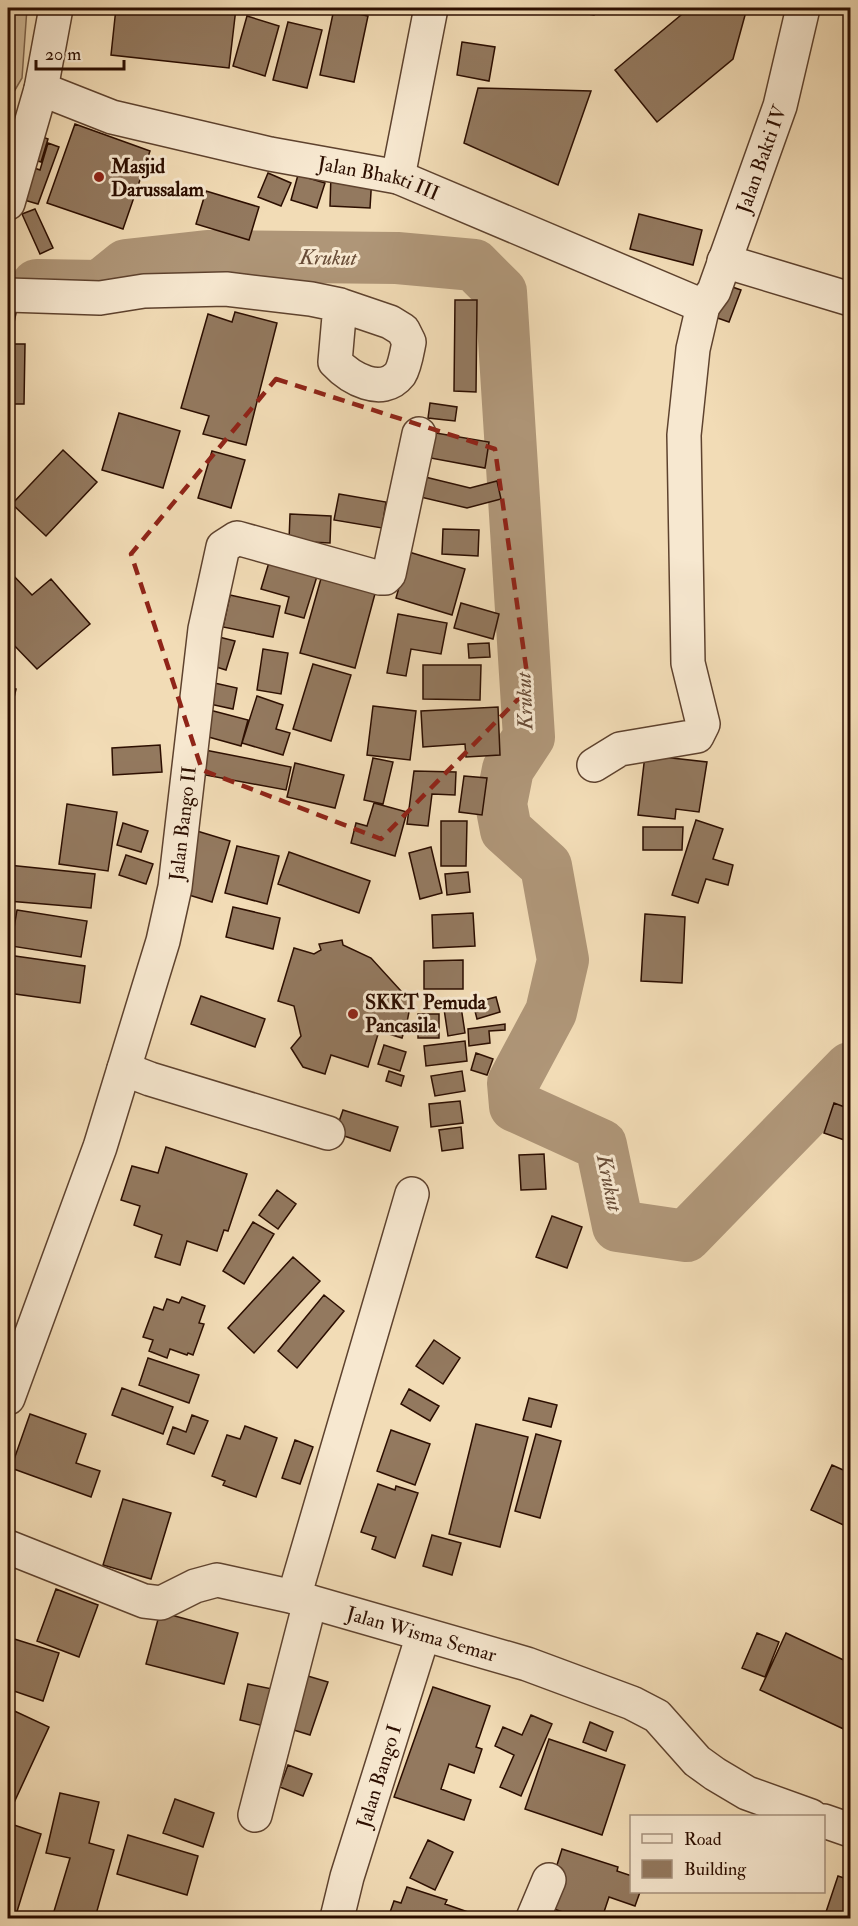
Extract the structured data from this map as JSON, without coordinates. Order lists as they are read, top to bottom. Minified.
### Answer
{"streets":{"street":["Jalan Bakti IV","Jalan Bhakti III","Jalan Bango II","Jalan Wisma Semar","Jalan Bango I"]},"crossings":[["Jalan Bakti IV","Jalan Bhakti III"],["Jalan Wisma Semar","Jalan Bango I"]],"water":["Krukut"],"places":["Masjid Darussalam","SKKT Pemuda Pancasila"],"legend":["Road","Building"],"scale_bar":"20 m"}
